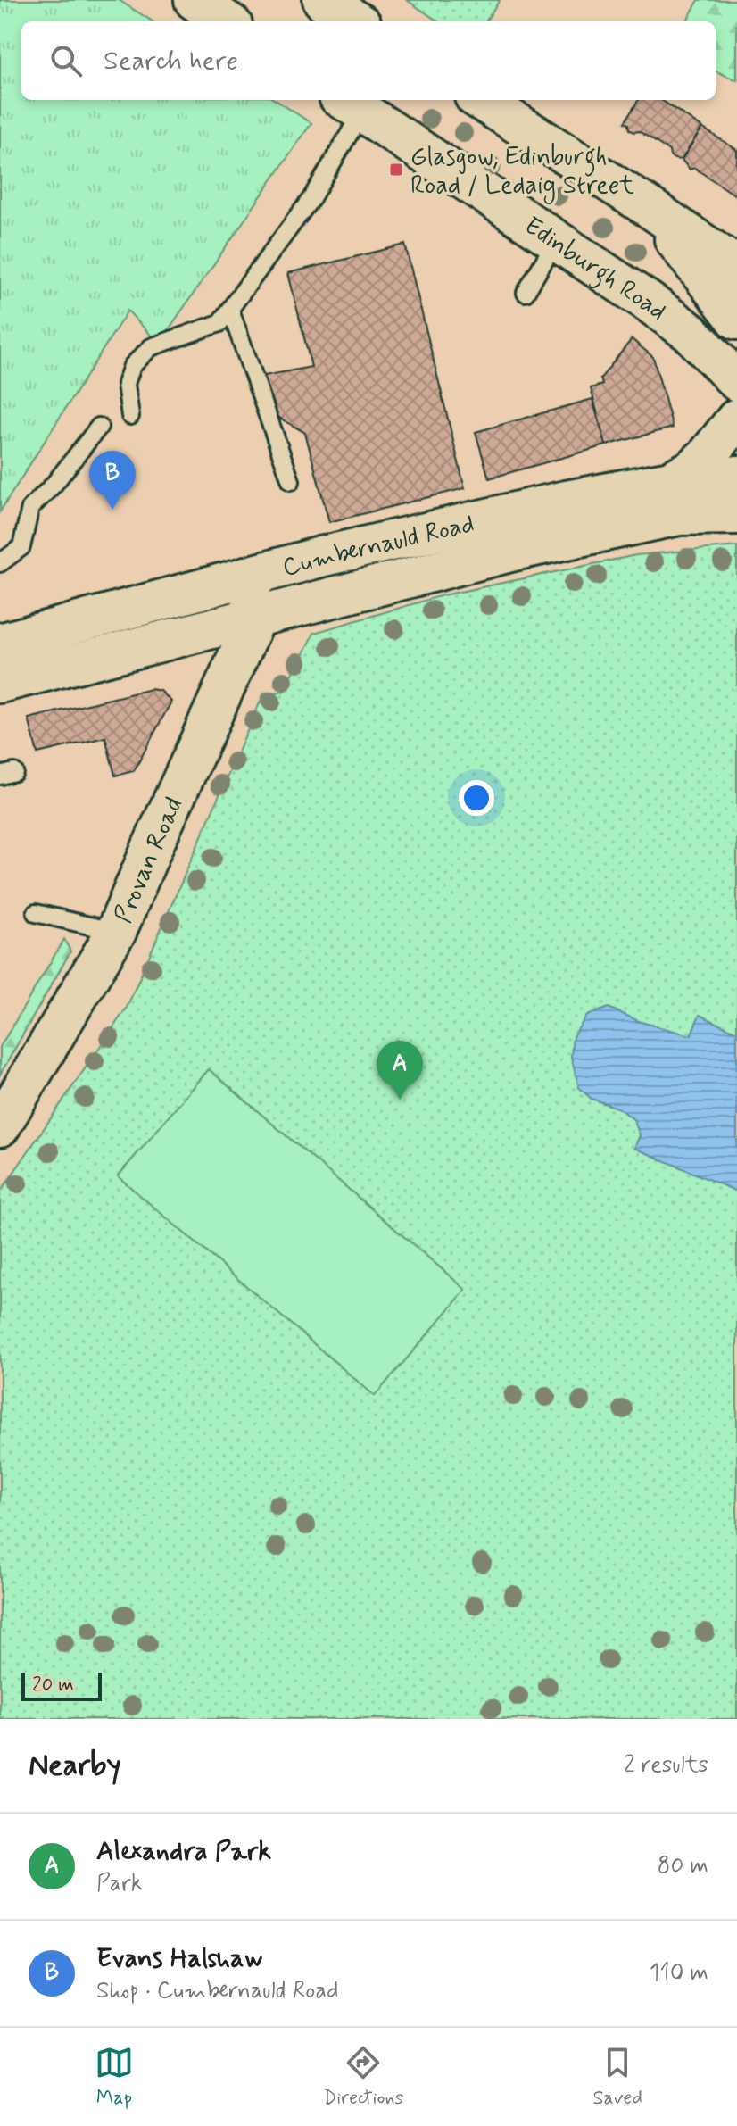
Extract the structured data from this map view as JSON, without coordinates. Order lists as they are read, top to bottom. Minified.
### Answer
{"streets":{"main road":["Edinburgh Road","Cumbernauld Road","Provan Road"]},"crossings":[["Cumbernauld Road","Provan Road"]],"places":{"transit":["Glasgow, Edinburgh Road / Ledaig Street"]},"scale_bar":"20 m","page":{"search":"Search here","pins":["B","A"],"scale":"20 m","heading":["Nearby","2 results"],"list":[{"mark":"A","name":"Alexandra Park","note":"Park","value":"80 m"},{"mark":"B","name":"Evans Halshaw","note":"Shop · Cumbernauld Road","value":"110 m"}],"nav":["Map","Directions","Saved"]}}
